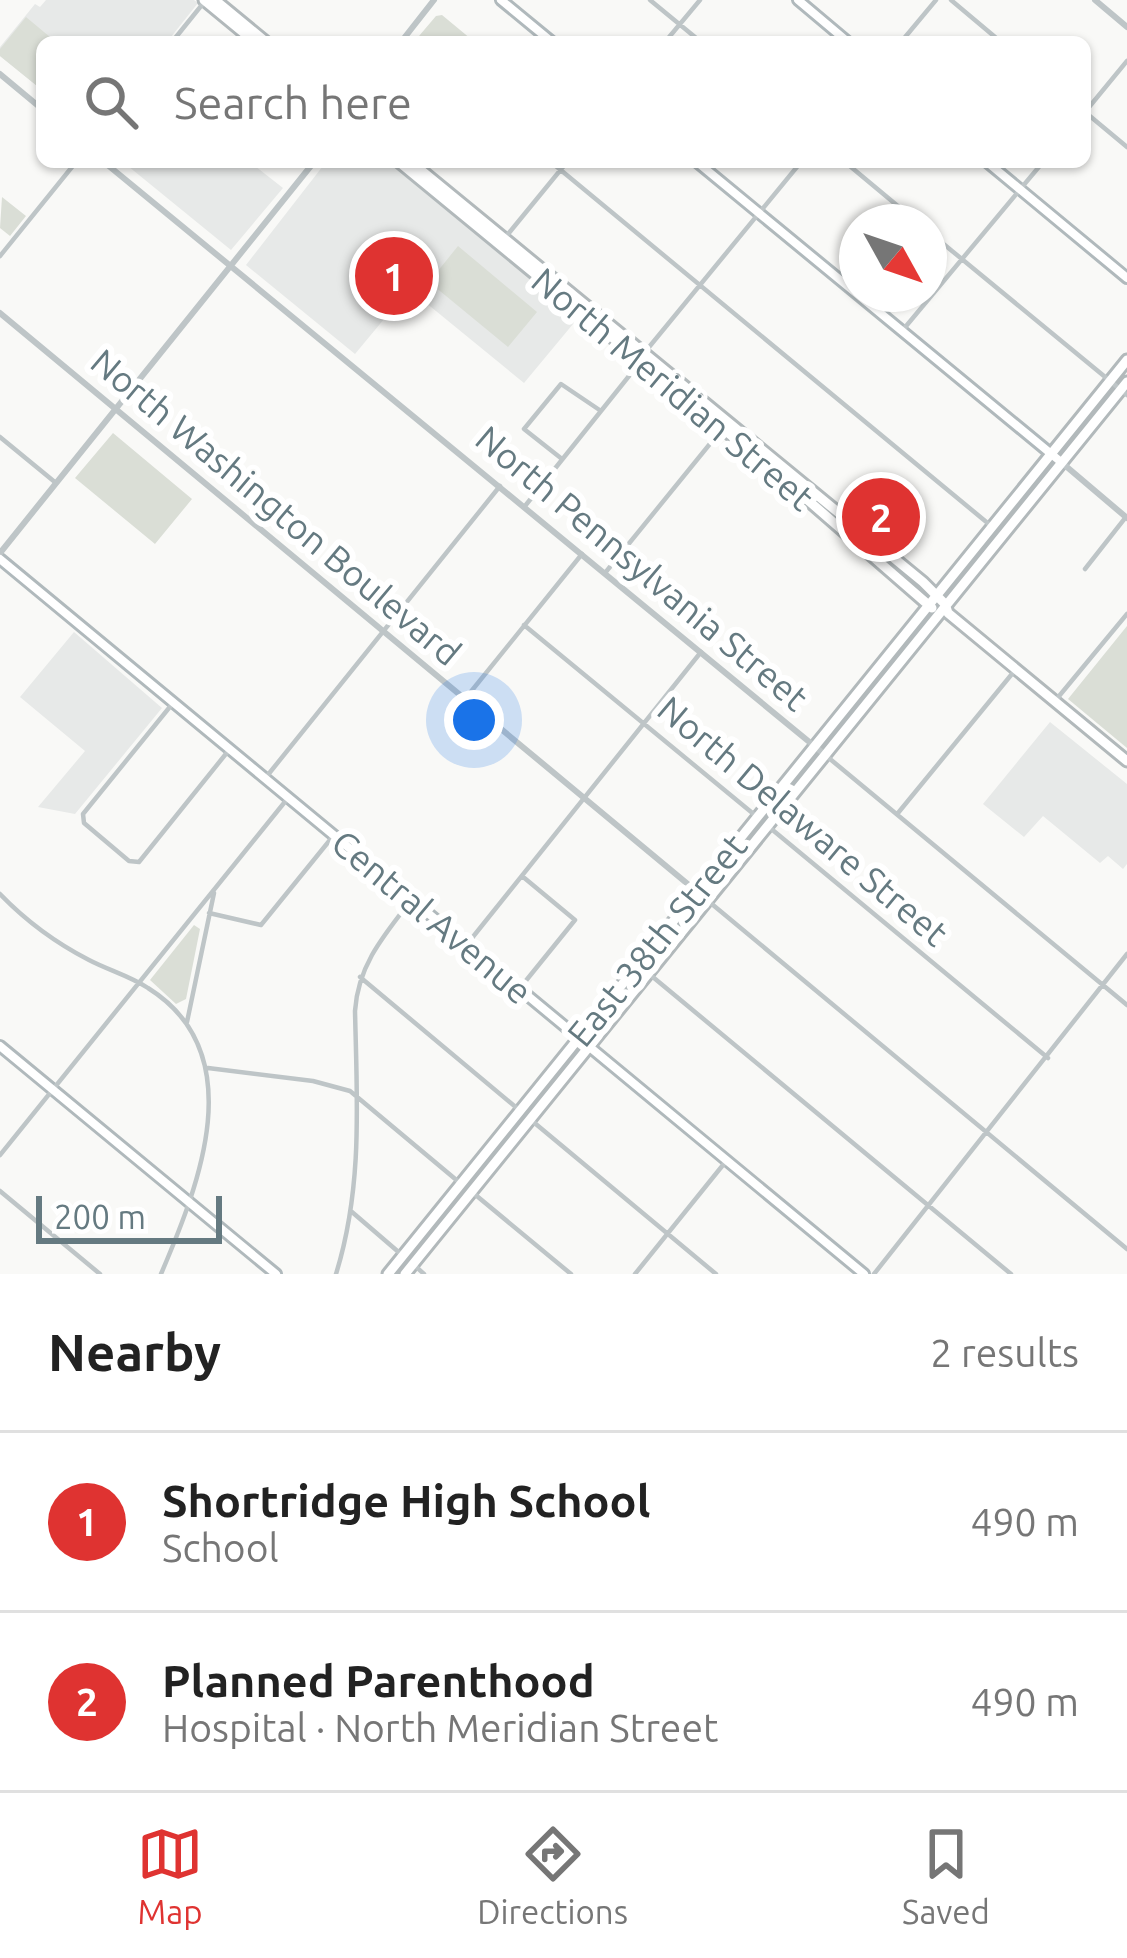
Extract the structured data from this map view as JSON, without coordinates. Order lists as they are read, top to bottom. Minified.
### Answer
{"streets":{"main road":["North Meridian Street","Central Avenue","East 38th Street"],"street":["North Washington Boulevard","North Pennsylvania Street","North Delaware Street"]},"crossings":[["North Meridian Street","East 38th Street"],["North Washington Boulevard","East 38th Street"],["North Pennsylvania Street","East 38th Street"],["North Delaware Street","East 38th Street"],["Central Avenue","East 38th Street"]],"scale_bar":"200 m","north":"bottom right","page":{"search":"Search here","pins":["1","2"],"scale":"200 m","heading":["Nearby","2 results"],"list":[{"mark":"1","name":"Shortridge High School","note":"School","value":"490 m"},{"mark":"2","name":"Planned Parenthood","note":"Hospital · North Meridian Street","value":"490 m"}],"nav":["Map","Directions","Saved"]}}
